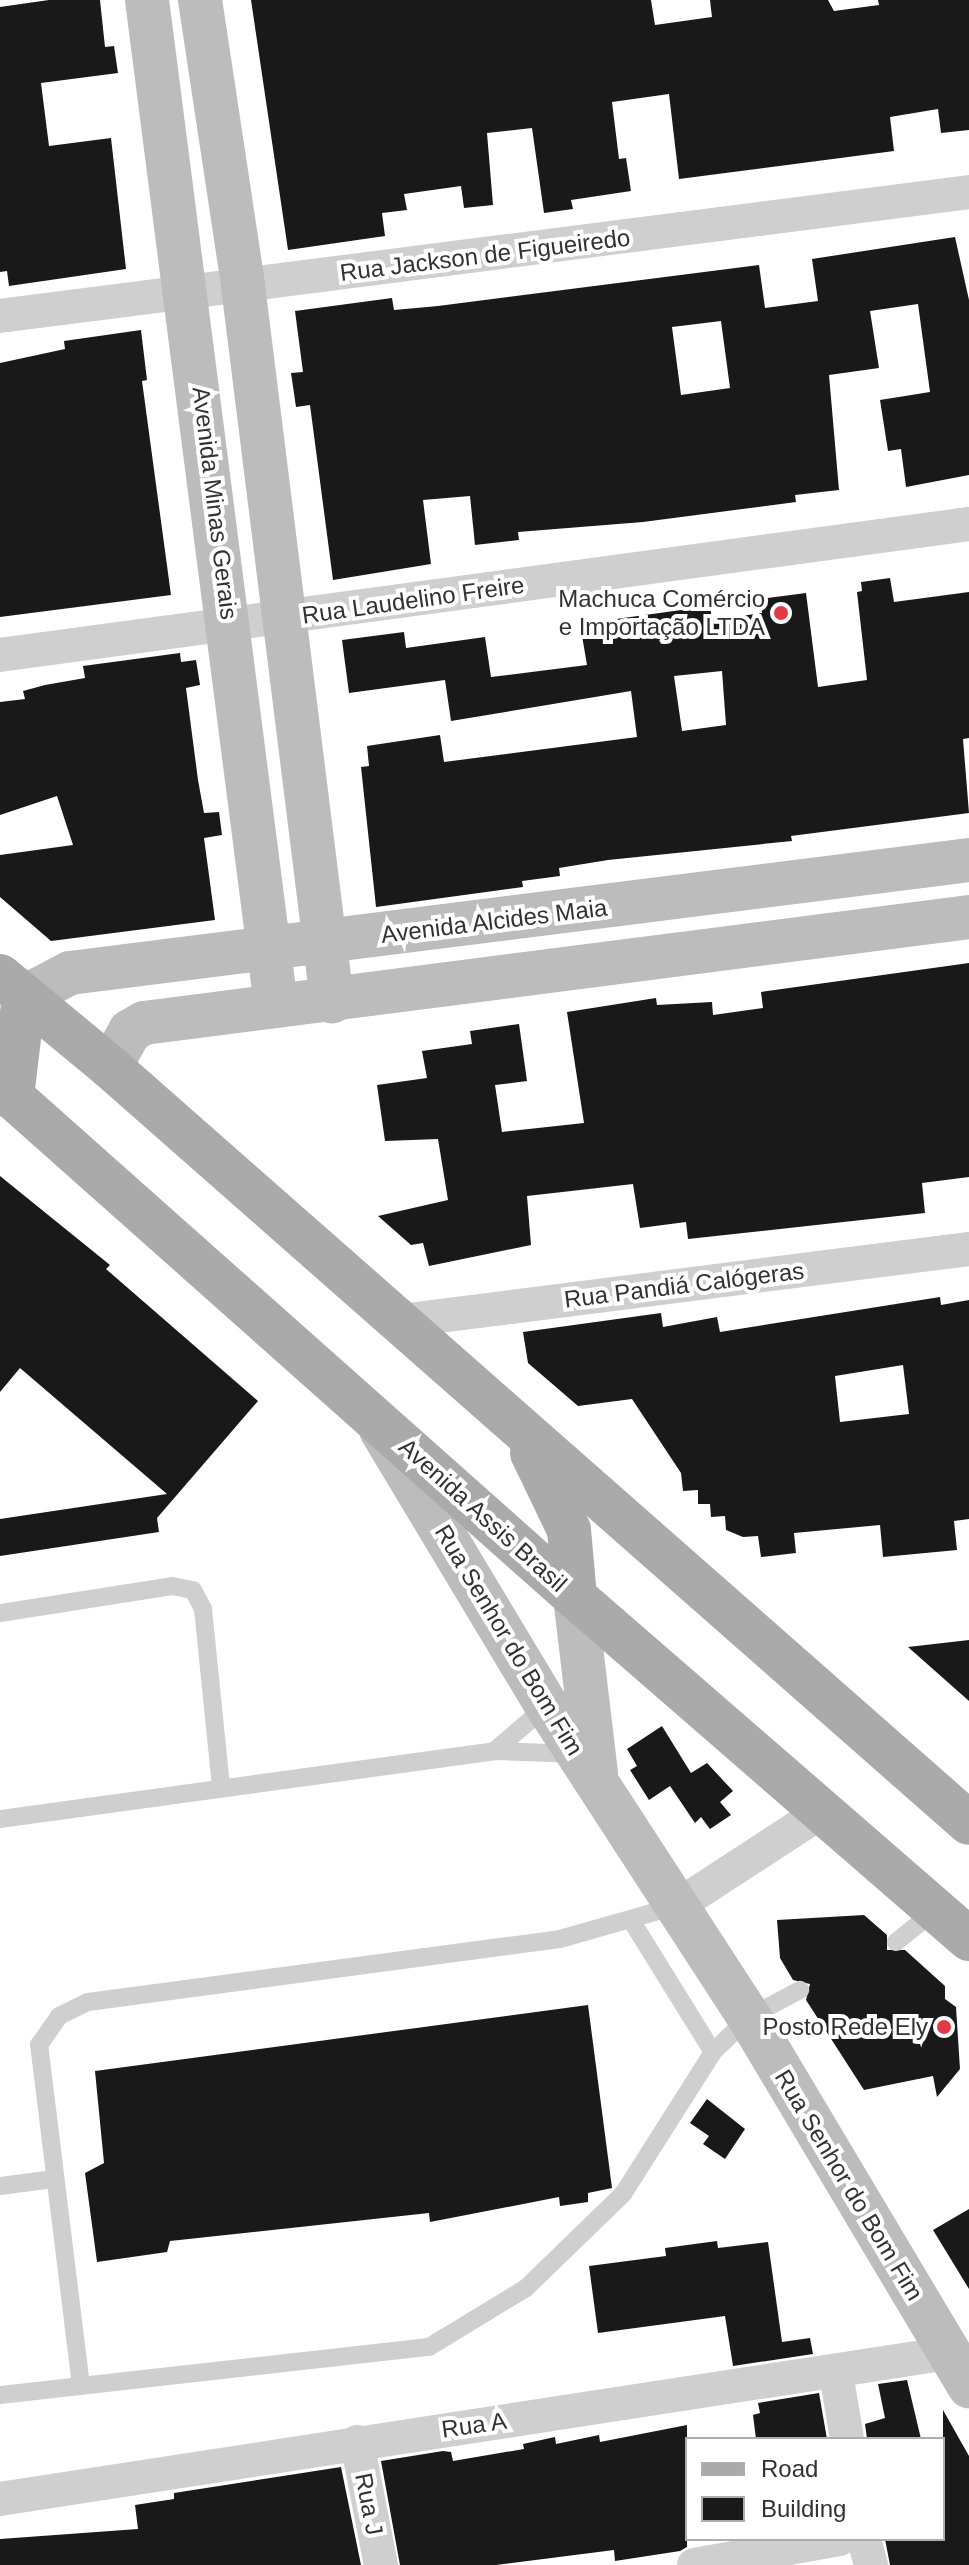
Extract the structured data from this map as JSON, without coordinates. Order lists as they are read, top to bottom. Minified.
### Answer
{"streets":{"main road":["Avenida Assis Brasil"],"street":["Rua Jackson de Figueiredo","Avenida Minas Gerais","Rua Laudelino Freire","Avenida Alcides Maia","Rua Pandiá Calógeras","Rua Senhor do Bom Fim","Rua A","Rua J"]},"crossings":[["Rua Jackson de Figueiredo","Avenida Minas Gerais"],["Avenida Minas Gerais","Rua Laudelino Freire"],["Avenida Minas Gerais","Avenida Alcides Maia"],["Avenida Assis Brasil","Rua Senhor do Bom Fim"],["Rua Senhor do Bom Fim","Rua A"],["Rua A","Rua J"]],"places":["Machuca Comércio e Importação LTDA","Posto Rede Ely"],"legend":["Road","Building"]}
